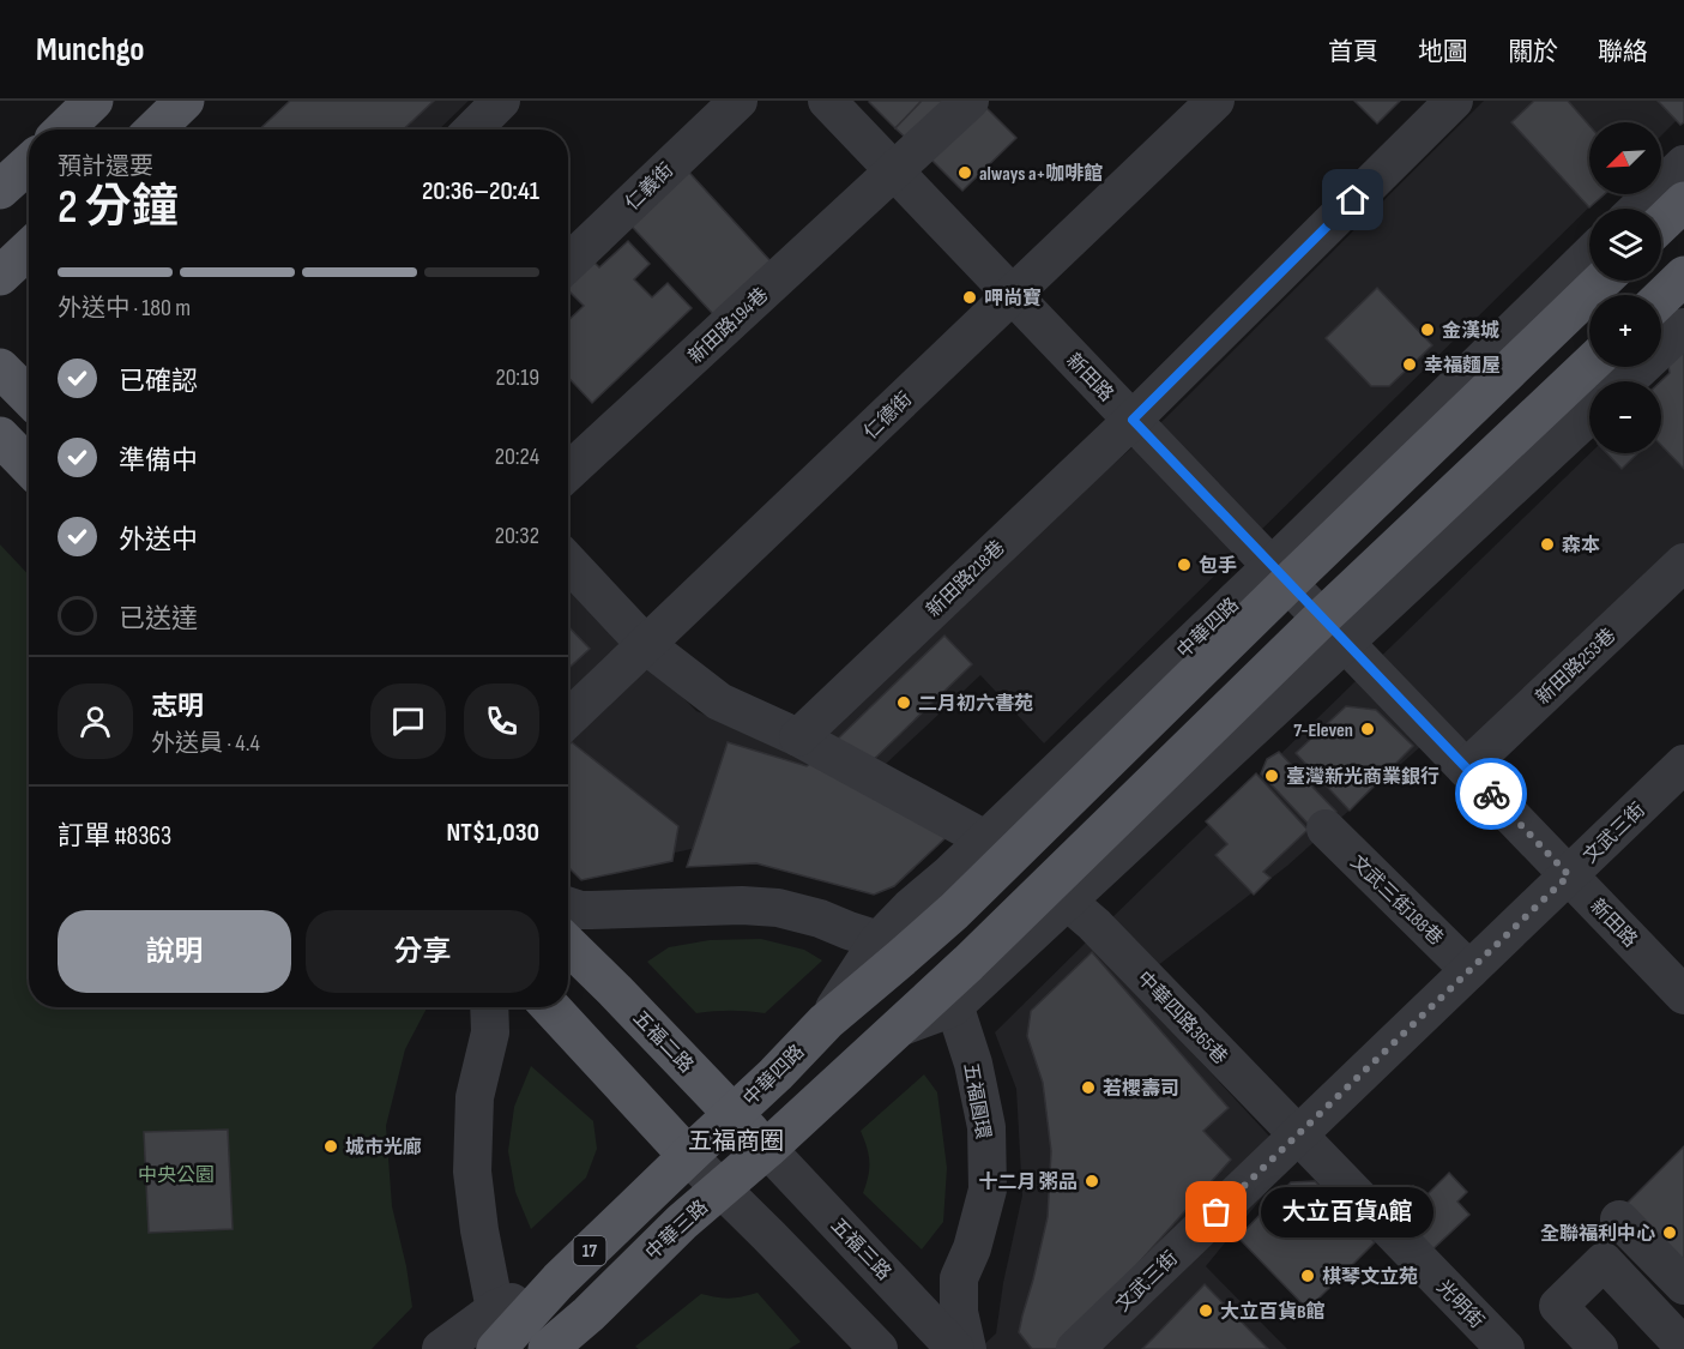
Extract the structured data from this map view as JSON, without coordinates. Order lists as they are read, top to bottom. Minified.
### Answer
{"streets":{"main road":["中華四路","五福二路","中華三路","17"],"street":["仁義街","新田路194巷","新田路","仁德街","新田路218巷","新田路253巷","文武三街","文武三街188巷","中華四路365巷","五福圓環","五福三路","光明街"]},"crossings":[["新田路194巷","新田路"],["新田路","仁德街"],["新田路","新田路218巷"],["新田路","中華四路"],["新田路","新田路253巷"],["新田路","文武三街"],["中華四路","五福二路"],["中華四路","17"],["文武三街","文武三街188巷"],["文武三街","中華四路365巷"],["文武三街","光明街"],["中華四路365巷","光明街"],["五福二路","中華三路"],["五福二路","五福三路"],["中華三路","五福三路"]],"districts":["五福商圈"],"parks":["中央公園"],"places":["always a+咖啡館","呷尚寶","金漢城","幸福麵屋","森本","包手","二月初六書苑","7-Eleven","臺灣新光商業銀行","若櫻壽司","城市光廊","十二月 粥品","大立百貨A館","全聯福利中心","棋琴文立苑","大立百貨B館"],"north":"bottom left","page":{"header":"Munchgo","nav":["首頁","地圖","關於","聯絡"],"map_buttons":["+","−"],"heading":["2 分鐘","預計還要","20:36–20:41"],"panel":["志明","外送員 · 4.4","訂單 #8363","NT$1,030"],"bar":"外送中 · 180 m","list":[["已確認","20:19"],["準備中","20:24"],["外送中","20:32"],"已送達"],"buttons":["說明","分享"],"bubble":"大立百貨A館"}}
